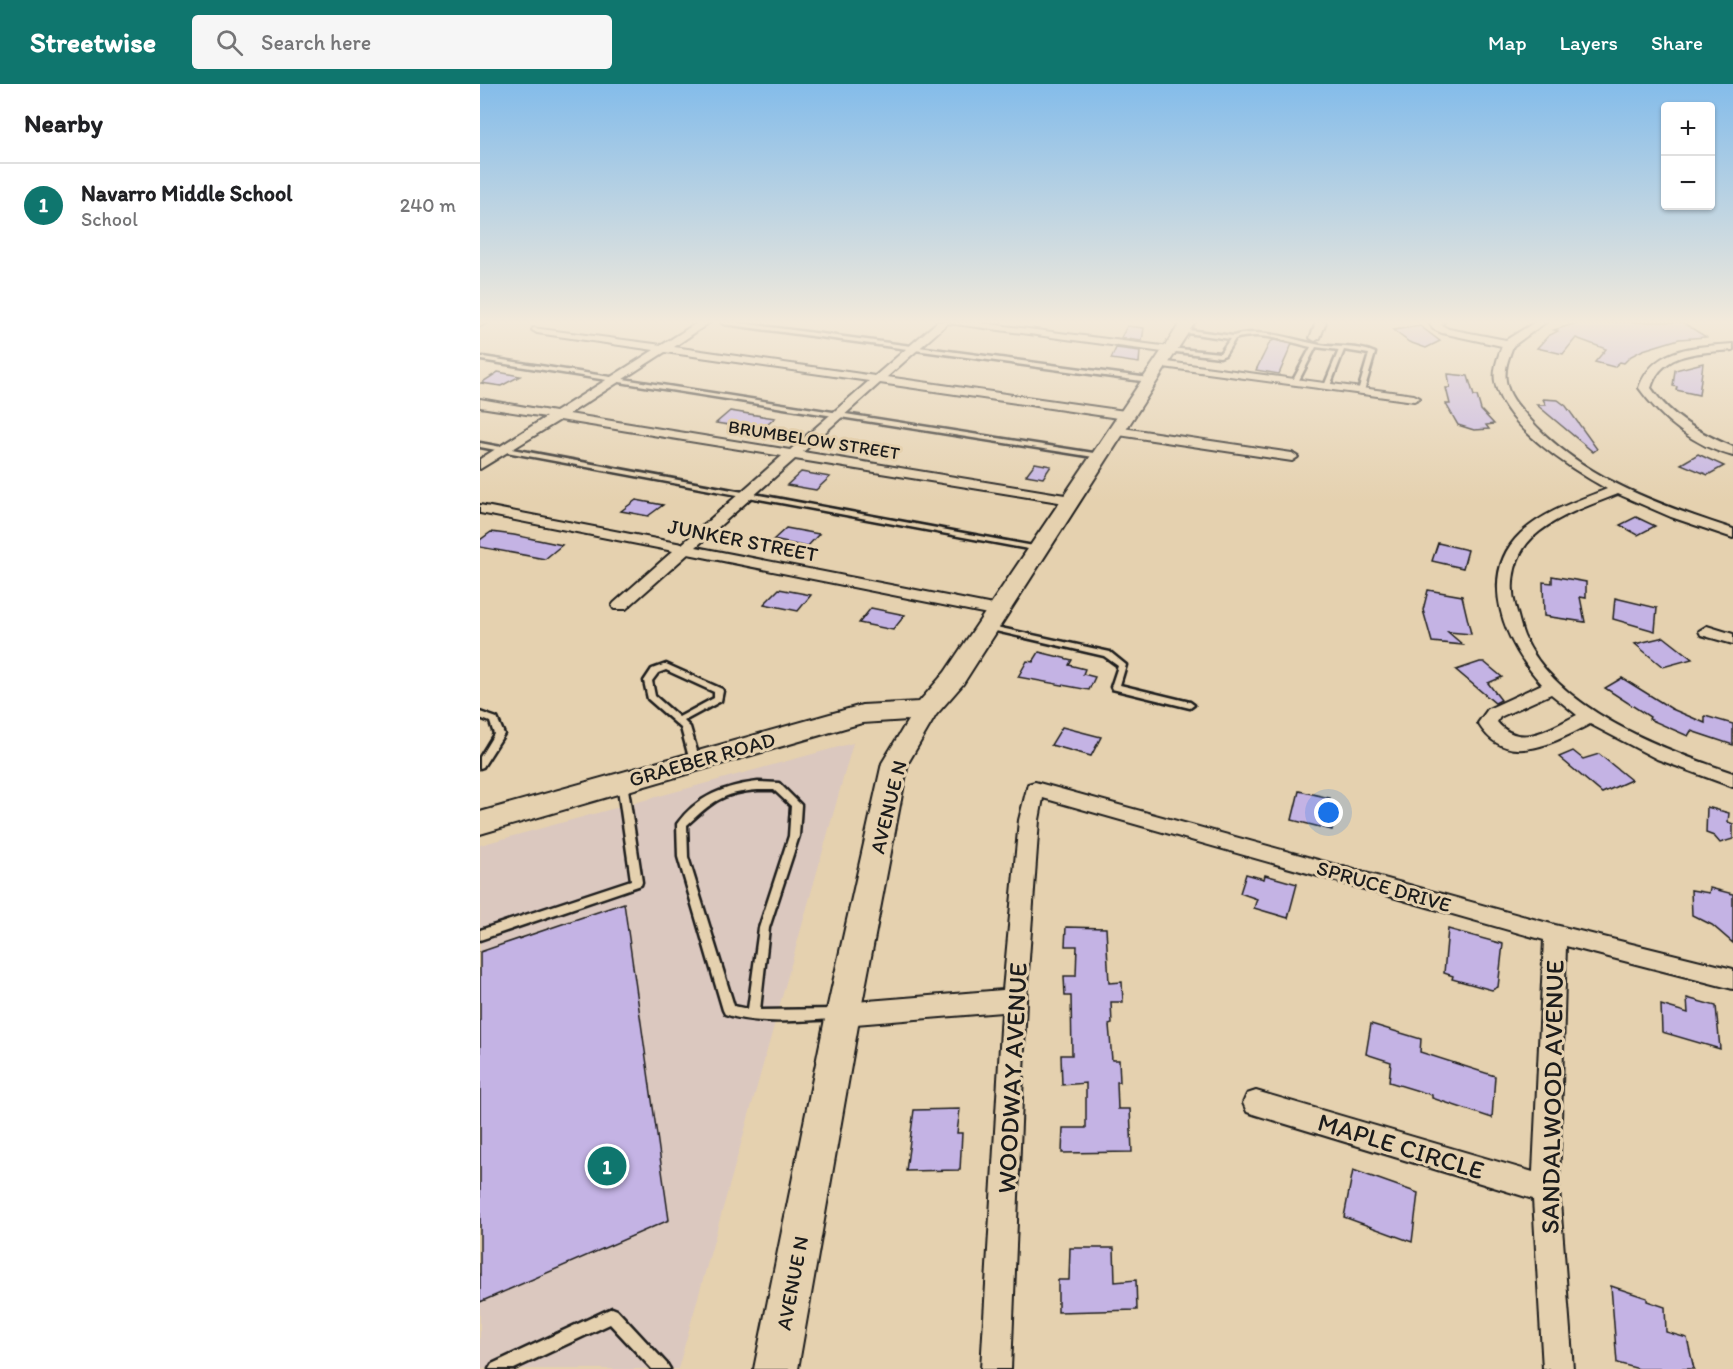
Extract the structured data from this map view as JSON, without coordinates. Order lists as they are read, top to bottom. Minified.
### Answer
{"streets":{"street":["BRUMBELOW STREET","JUNKER STREET","GRAEBER ROAD","AVENUE N","SPRUCE DRIVE","WOODWAY AVENUE","SANDALWOOD AVENUE","MAPLE CIRCLE"]},"crossings":[["BRUMBELOW STREET","AVENUE N"],["JUNKER STREET","AVENUE N"],["GRAEBER ROAD","AVENUE N"],["SPRUCE DRIVE","WOODWAY AVENUE"],["SPRUCE DRIVE","SANDALWOOD AVENUE"],["SANDALWOOD AVENUE","MAPLE CIRCLE"]],"page":{"header":"Streetwise","search":"Search here","nav":["Map","Layers","Share"],"heading":"Nearby","map_buttons":["+","−"],"list":[{"mark":"1","name":"Navarro Middle School","note":"School","value":"240 m"}],"pins":"1"}}
